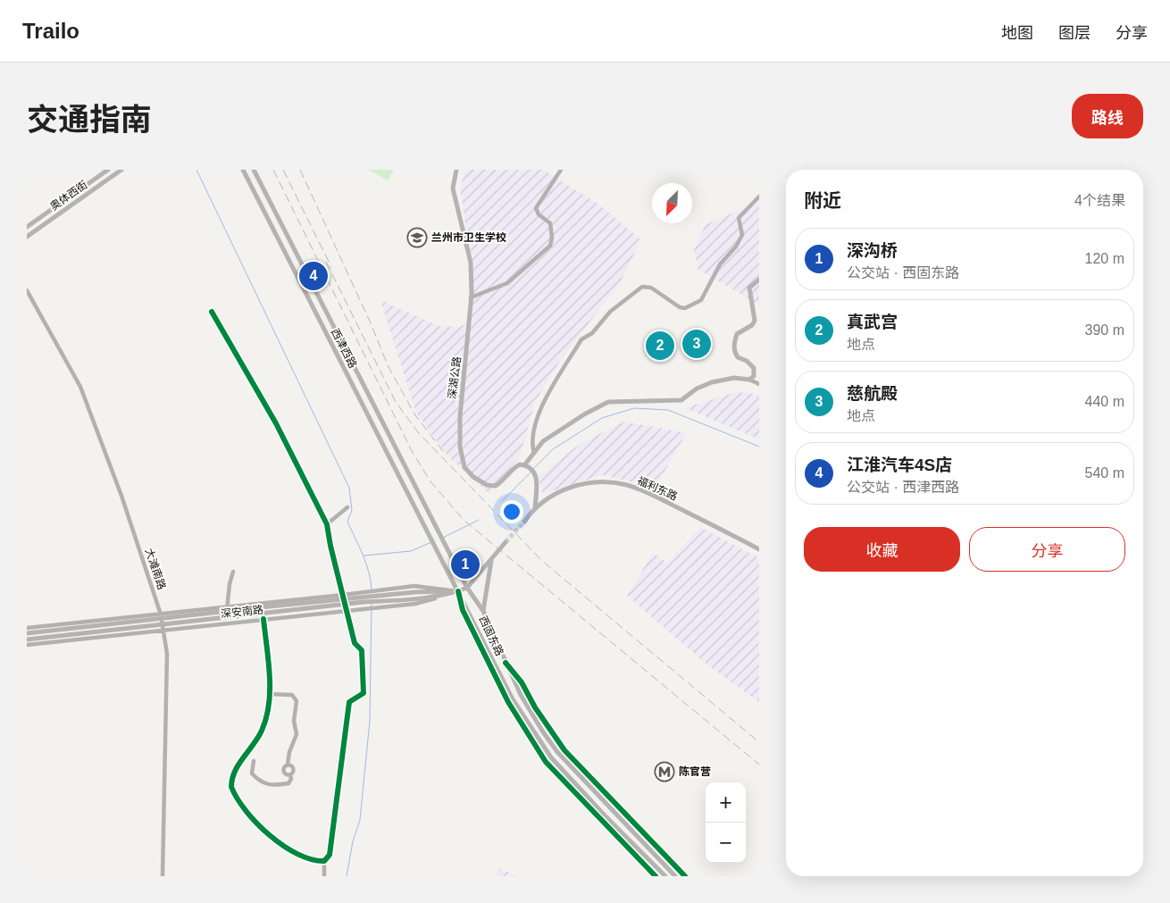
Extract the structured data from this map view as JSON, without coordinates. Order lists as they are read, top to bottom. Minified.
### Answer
{"streets":{"main road":["奥体西街","西津西路","深湖公路","福利东路","深安南路","西固东路"],"street":["大滩南路"]},"crossings":[["西津西路","西固东路"],["大滩南路","深安南路"],["深安南路","西固东路"]],"places":{"school or university":["兰州市卫生学校"],"metro station":["陈官营"]},"north":"bottom left","page":{"header":"Trailo","nav":["地图","图层","分享"],"title":"交通指南","buttons":["路线",["收藏","分享"]],"heading":["附近","4个结果"],"list":[{"mark":"1","name":"深沟桥","note":"公交站 · 西固东路","value":"120 m"},{"mark":"2","name":"真武宫","note":"地点","value":"390 m"},{"mark":"3","name":"慈航殿","note":"地点","value":"440 m"},{"mark":"4","name":"江淮汽车4S店","note":"公交站 · 西津西路","value":"540 m"}],"pins":["4","3","2","1"],"map_buttons":["+","−"]}}
